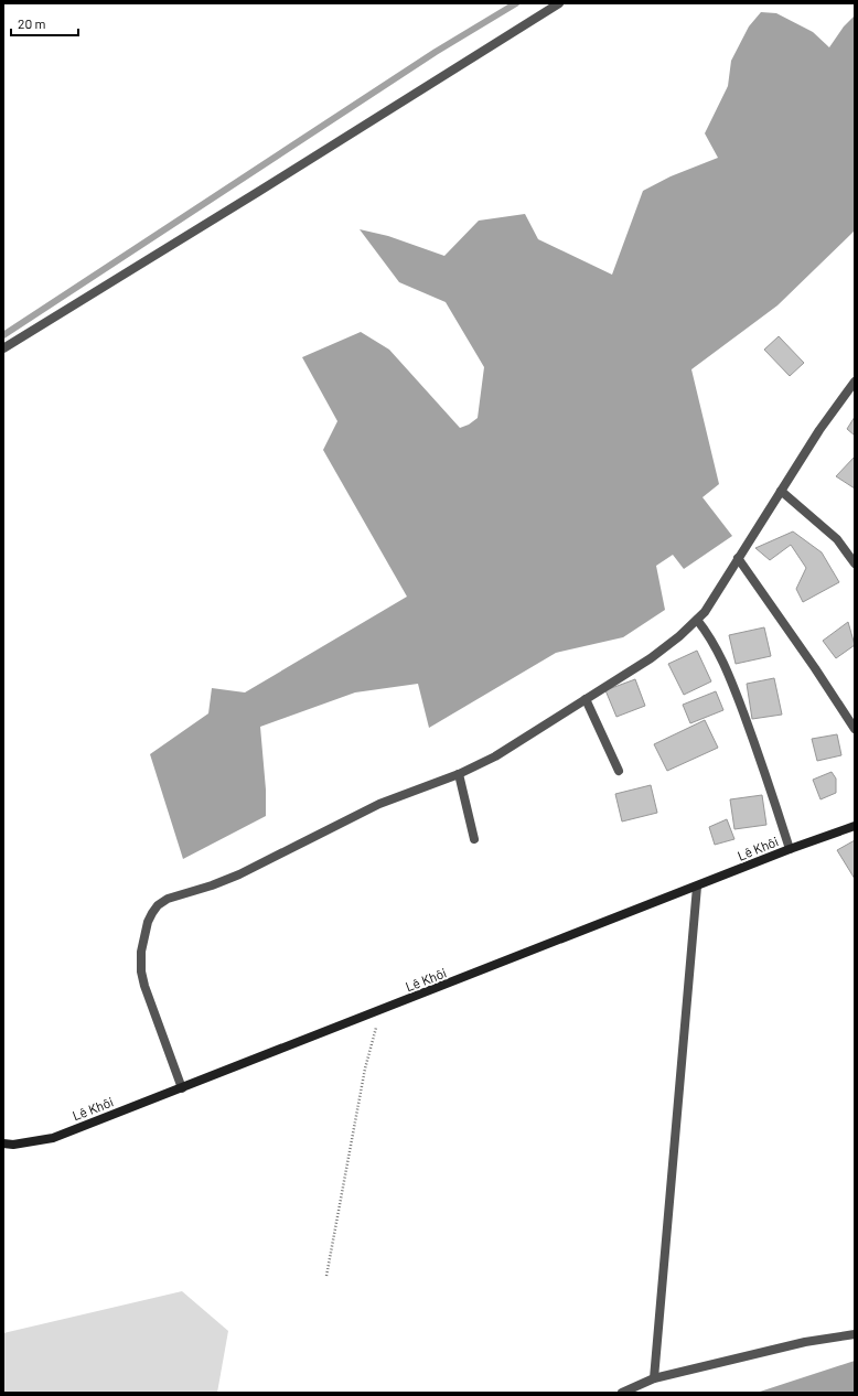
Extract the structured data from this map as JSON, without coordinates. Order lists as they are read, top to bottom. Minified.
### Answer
{"streets":{"street":["Lê Khôi"]},"scale_bar":"20 m"}
